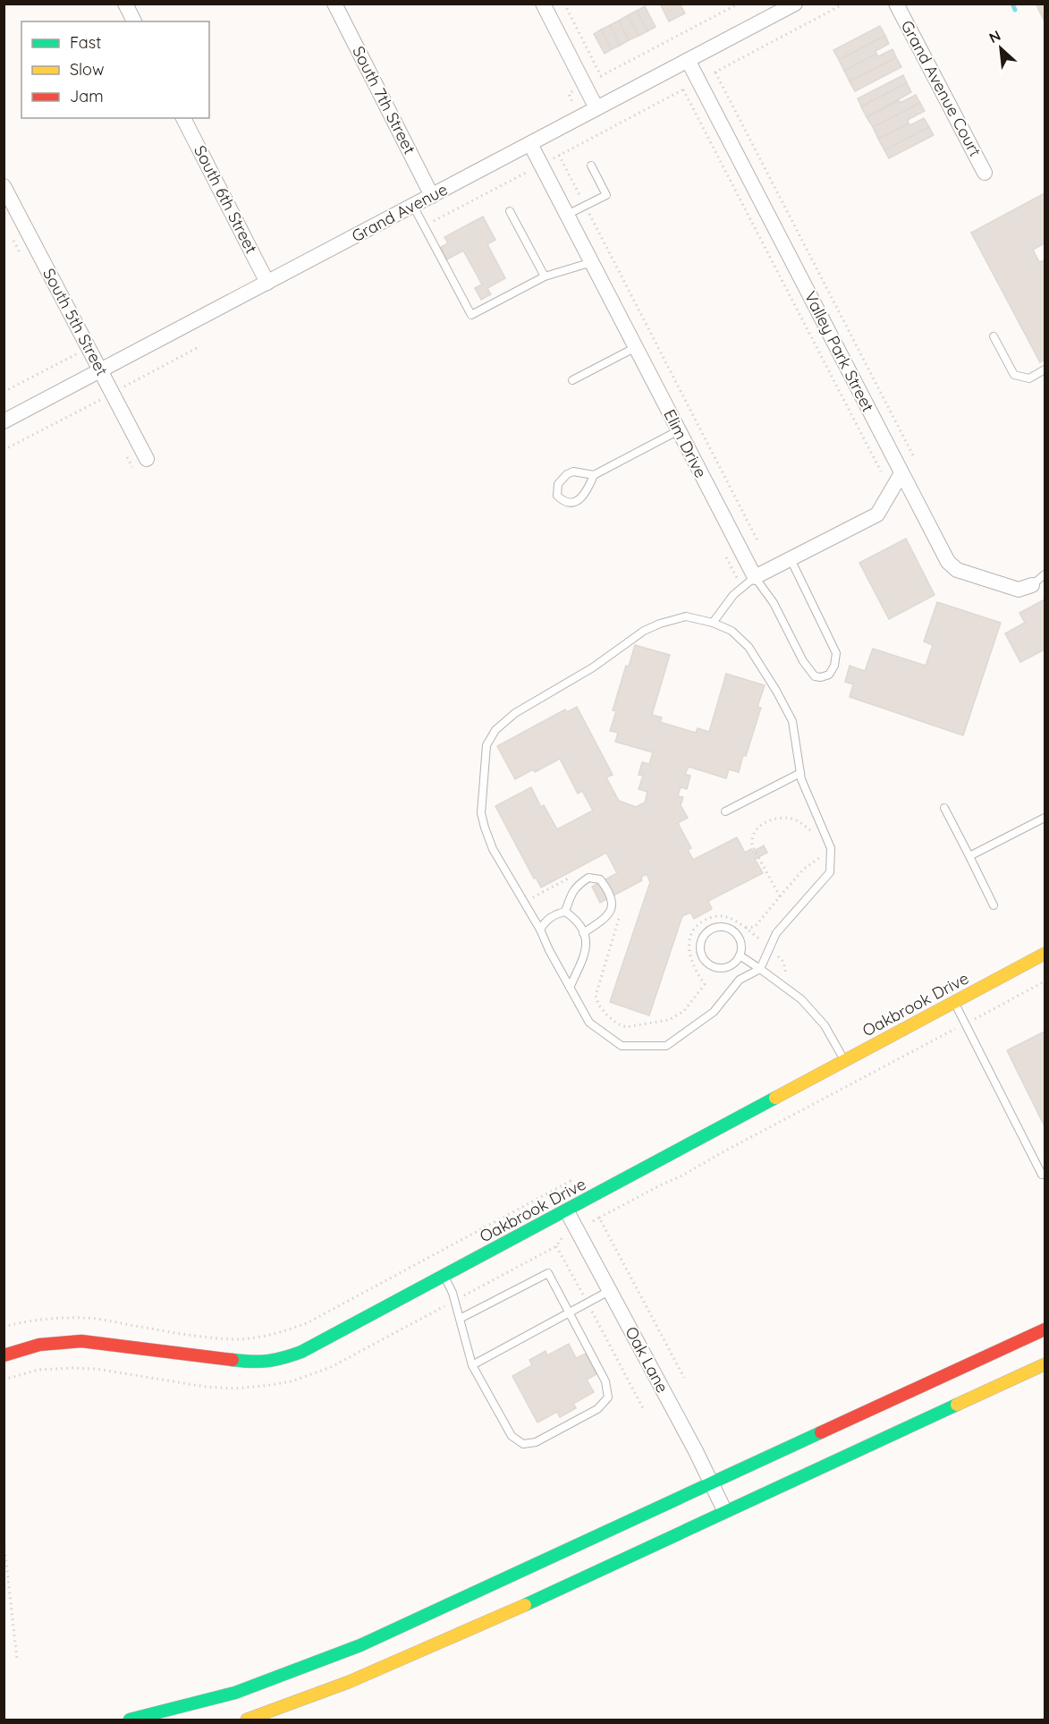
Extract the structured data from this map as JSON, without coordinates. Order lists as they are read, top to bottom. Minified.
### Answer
{"streets":{"main road":["Oakbrook Drive"],"street":["Grand Avenue Court","South 7th Street","South 6th Street","Grand Avenue","South 5th Street","Valley Park Street","Elim Drive","Oak Lane"]},"crossings":[["South 7th Street","Grand Avenue"],["South 6th Street","Grand Avenue"],["Grand Avenue","South 5th Street"],["Grand Avenue","Valley Park Street"],["Grand Avenue","Elim Drive"],["Oakbrook Drive","Oak Lane"]],"legend":["Fast","Slow","Jam"],"north":"top left"}
